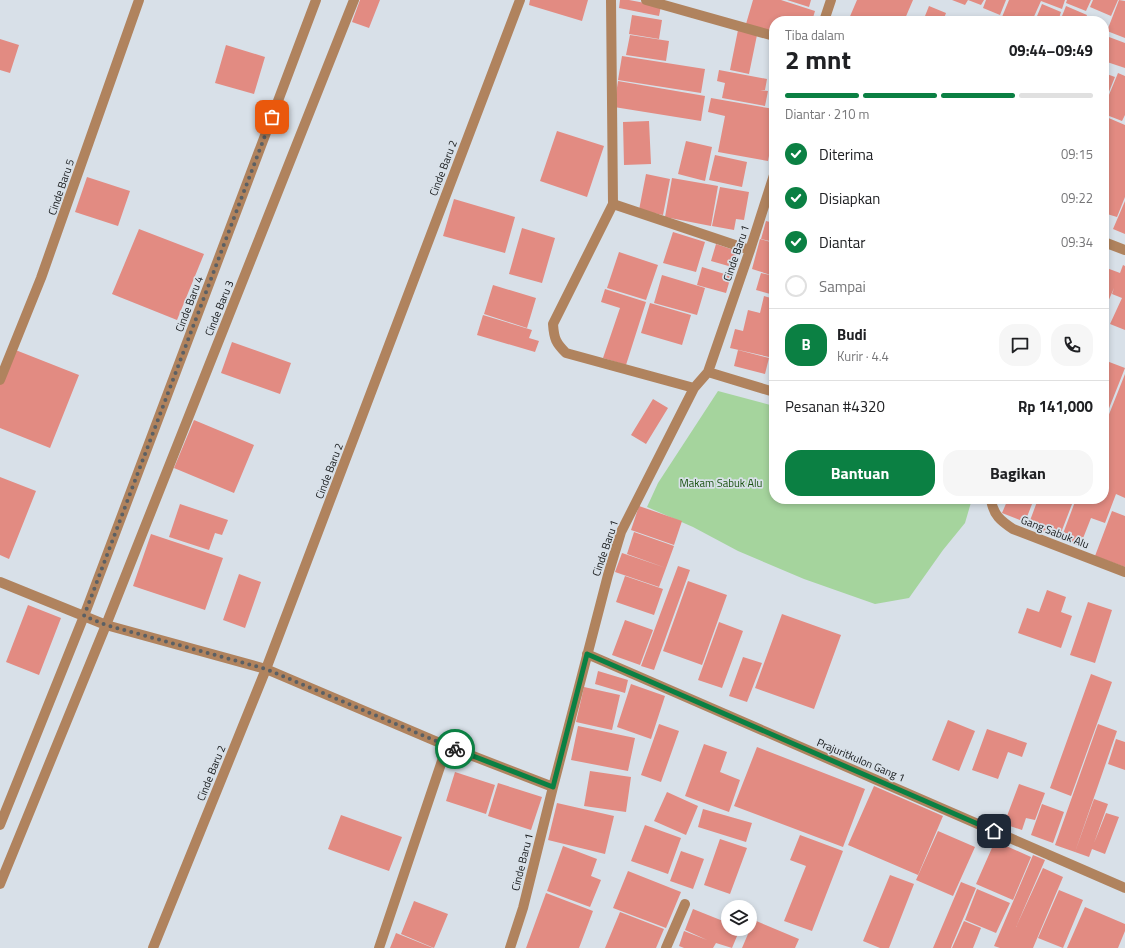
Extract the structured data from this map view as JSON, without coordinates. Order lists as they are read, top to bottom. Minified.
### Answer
{"streets":{"street":["Cinde Baru 2","Cinde Baru 5","Cinde Baru 1","Cinde Baru 4","Cinde Baru 3","Gang Sabuk Alu","Prajuritkulon Gang 1"]},"crossings":[["Cinde Baru 1","Prajuritkulon Gang 1"]],"parks":["Makam Sabuk Alu"],"page":{"heading":["2 mnt","Tiba dalam","09:44–09:49"],"panel":["Budi","Kurir · 4.4","Pesanan #4320","Rp 141,000"],"bar":"Diantar · 210 m","list":[["Diterima","09:15"],["Disiapkan","09:22"],["Diantar","09:34"],"Sampai"],"round":"B","buttons":["Bantuan","Bagikan"]}}
